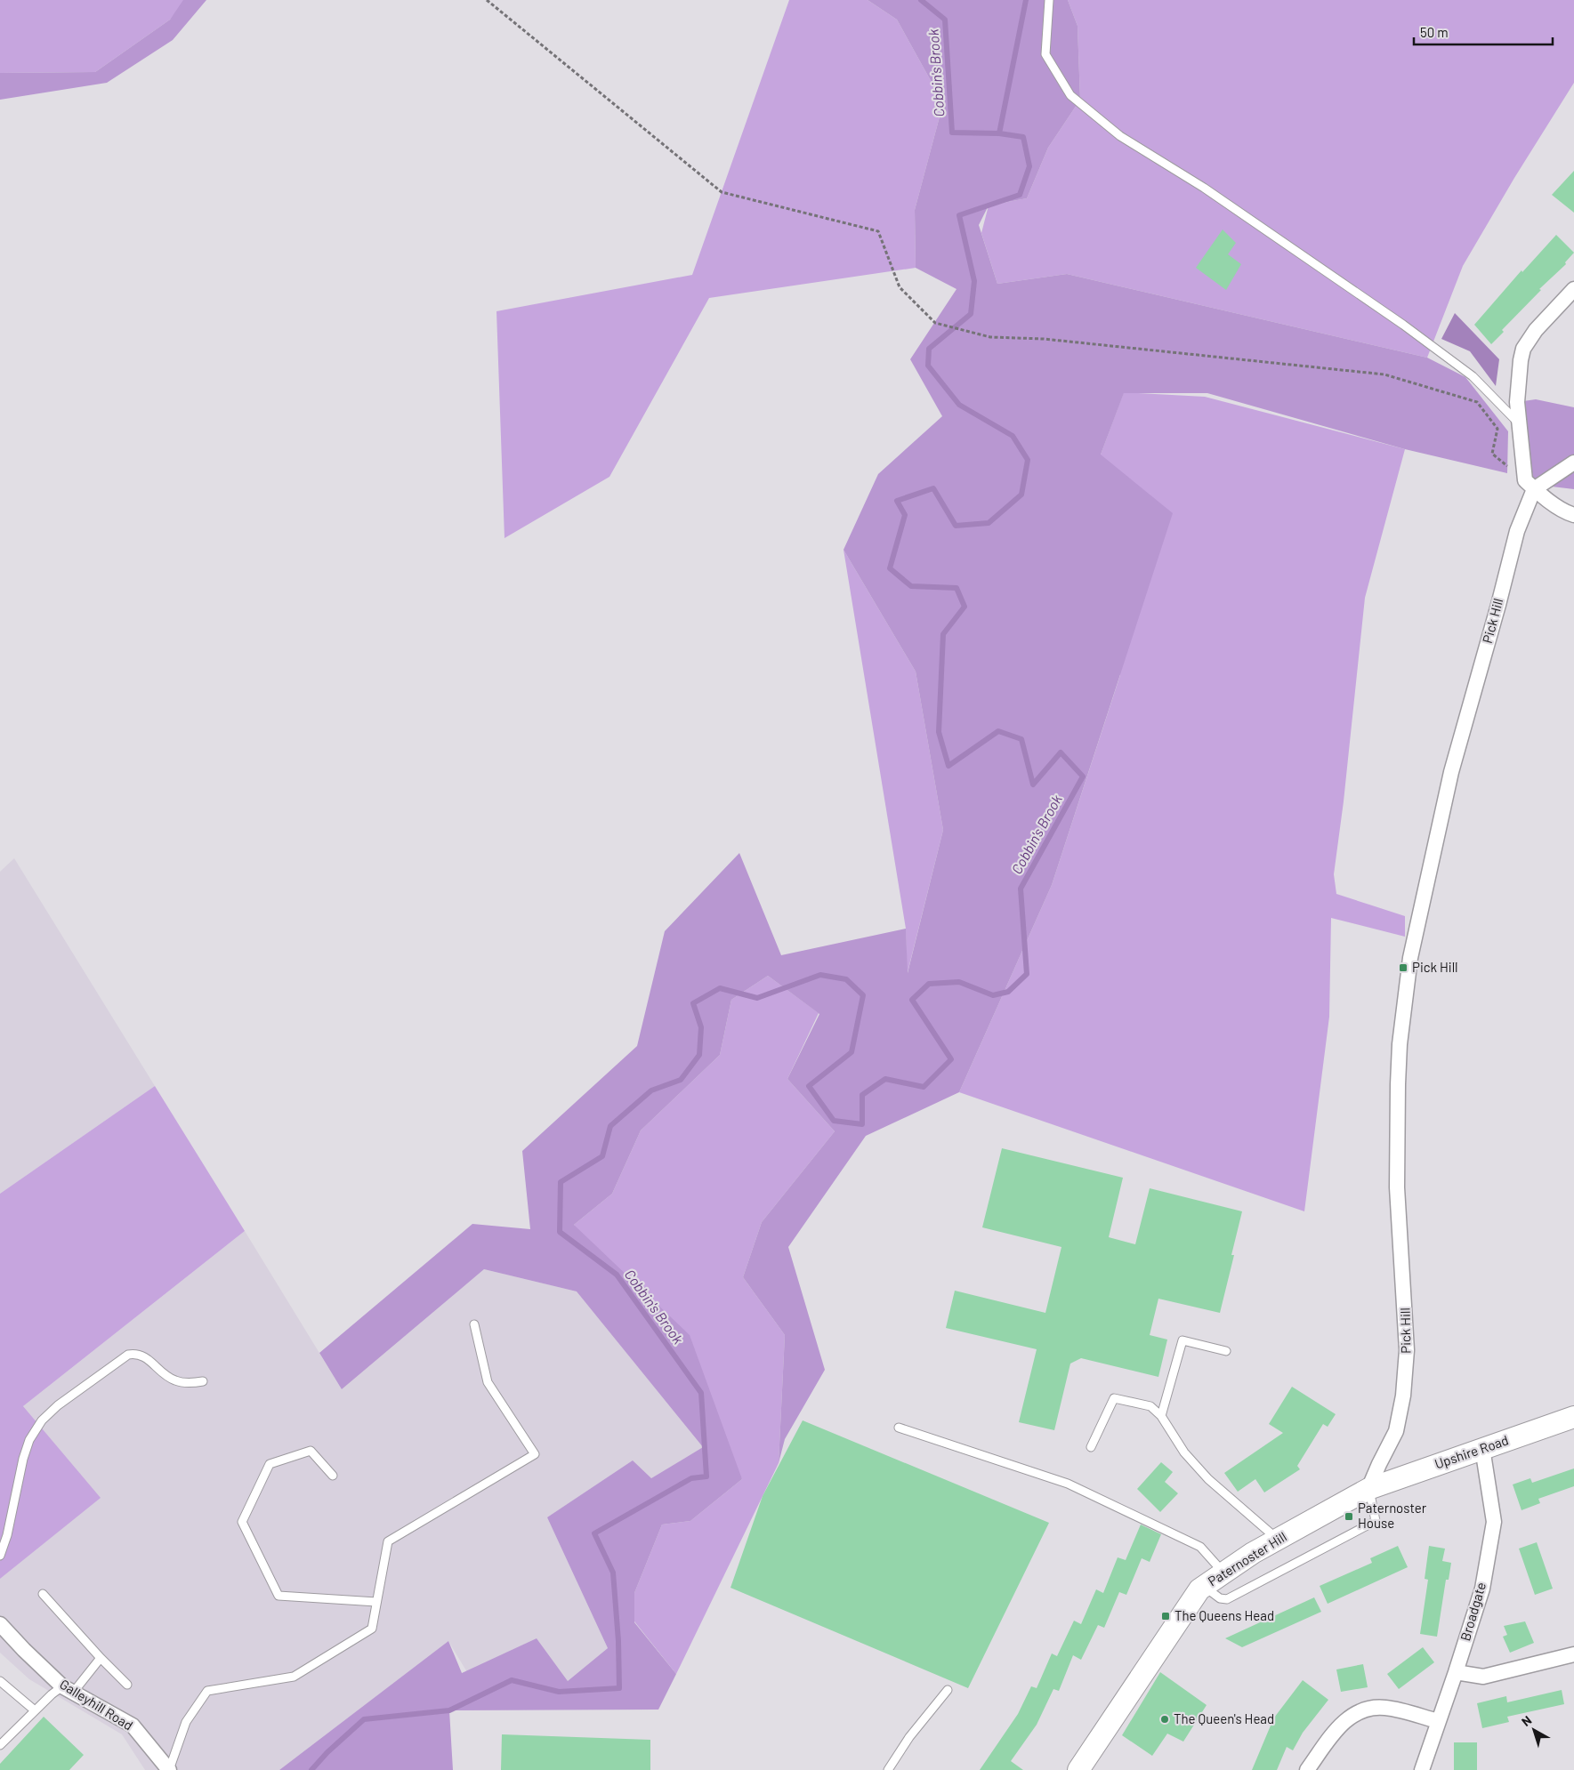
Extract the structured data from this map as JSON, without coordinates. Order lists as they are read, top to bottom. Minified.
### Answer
{"streets":{"street":["Pick Hill","Upshire Road","Paternoster Hill","Broadgate","Galleyhill Road"]},"crossings":[["Pick Hill","Upshire Road"],["Pick Hill","Paternoster Hill"],["Upshire Road","Paternoster Hill"],["Upshire Road","Broadgate"]],"water":["Cobbin's Brook"],"places":{"transit":["Pick Hill","Paternoster House","The Queens Head"],"other":["The Queen's Head"]},"scale_bar":"50 m","north":"top left"}
